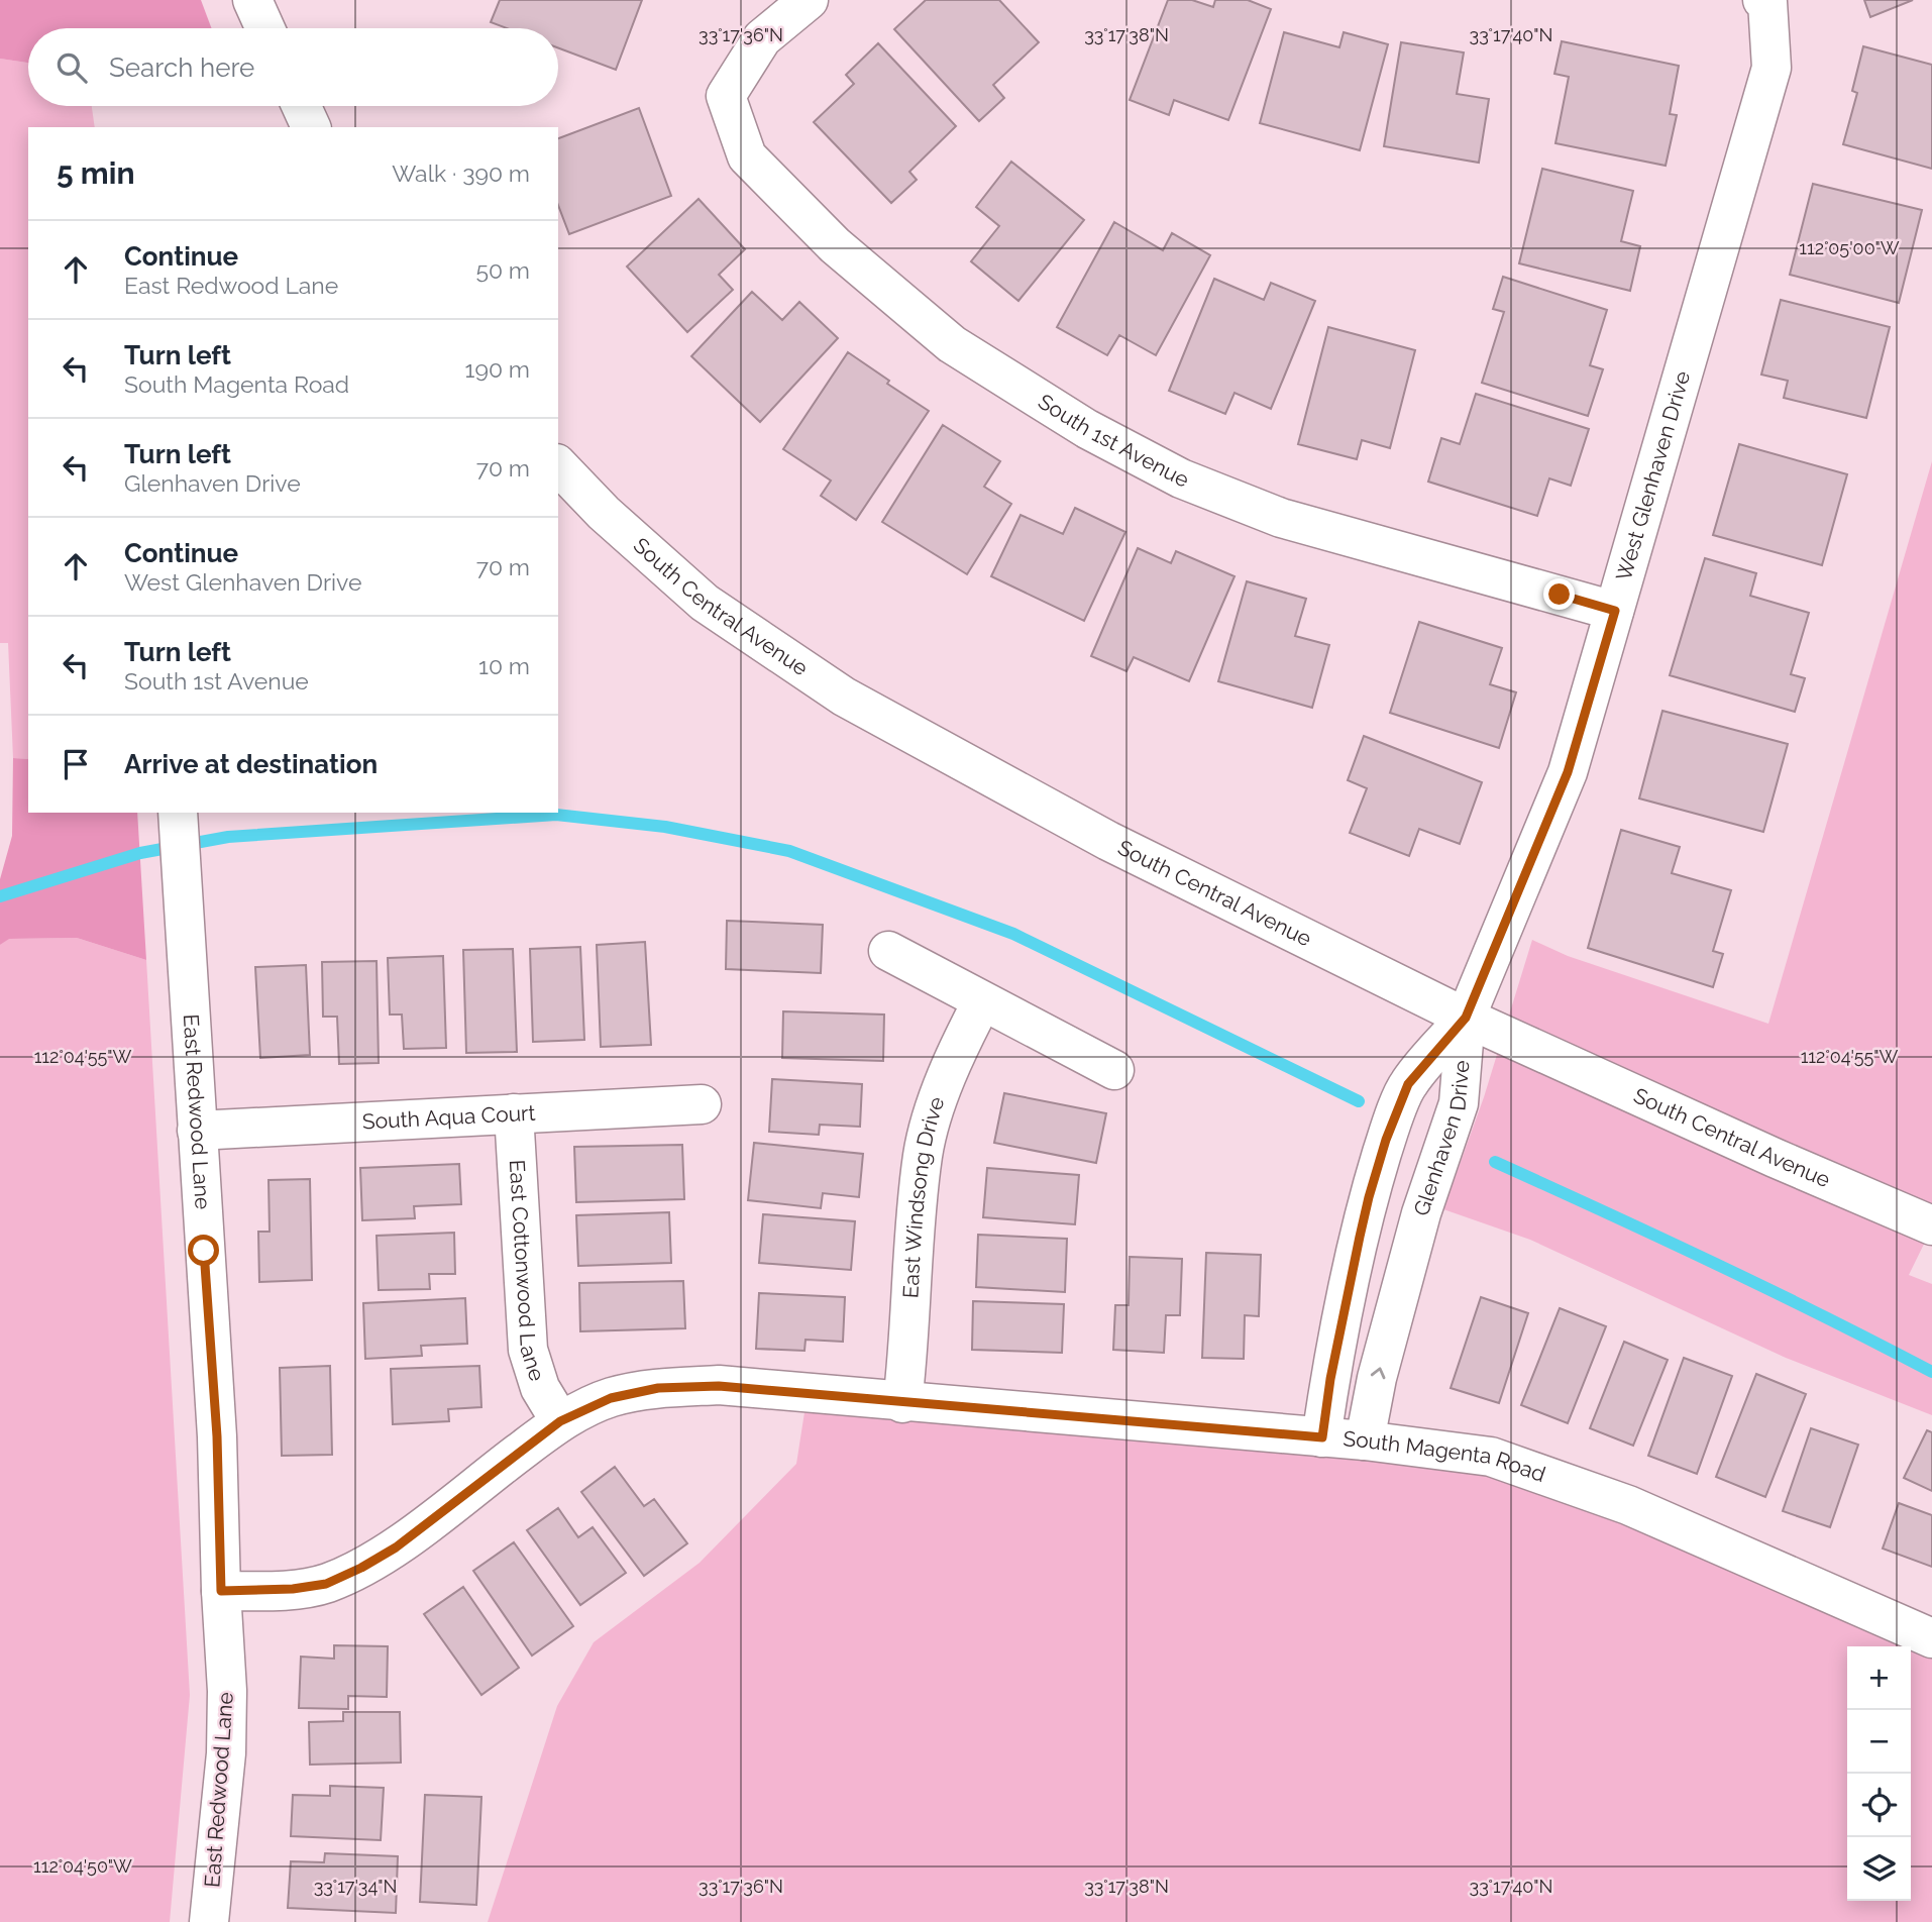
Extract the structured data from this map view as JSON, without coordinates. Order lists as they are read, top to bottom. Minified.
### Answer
{"streets":{"street":["South 1st Avenue","West Glenhaven Drive","South Central Avenue","East Redwood Lane","South Aqua Court","Glenhaven Drive","East Windsong Drive","East Cottonwood Lane","South Magenta Road"]},"crossings":[["South 1st Avenue","West Glenhaven Drive"],["West Glenhaven Drive","South Central Avenue"],["West Glenhaven Drive","Glenhaven Drive"],["South Central Avenue","Glenhaven Drive"],["East Redwood Lane","South Aqua Court"],["East Redwood Lane","South Magenta Road"],["South Aqua Court","East Cottonwood Lane"],["Glenhaven Drive","South Magenta Road"],["East Windsong Drive","South Magenta Road"],["East Cottonwood Lane","South Magenta Road"]],"page":{"search":"Search here","heading":["5 min","Walk · 390 m"],"list":[["Continue","East Redwood Lane","50 m"],["Turn left","South Magenta Road","190 m"],["Turn left","Glenhaven Drive","70 m"],["Continue","West Glenhaven Drive","70 m"],["Turn left","South 1st Avenue","10 m"],"Arrive at destination"],"map_buttons":["+","−"]},"coordinates":["33°17'36\"N","33°17'38\"N","33°17'40\"N","112°05'00\"W","112°04'55\"W","112°04'50\"W","33°17'34\"N"]}
